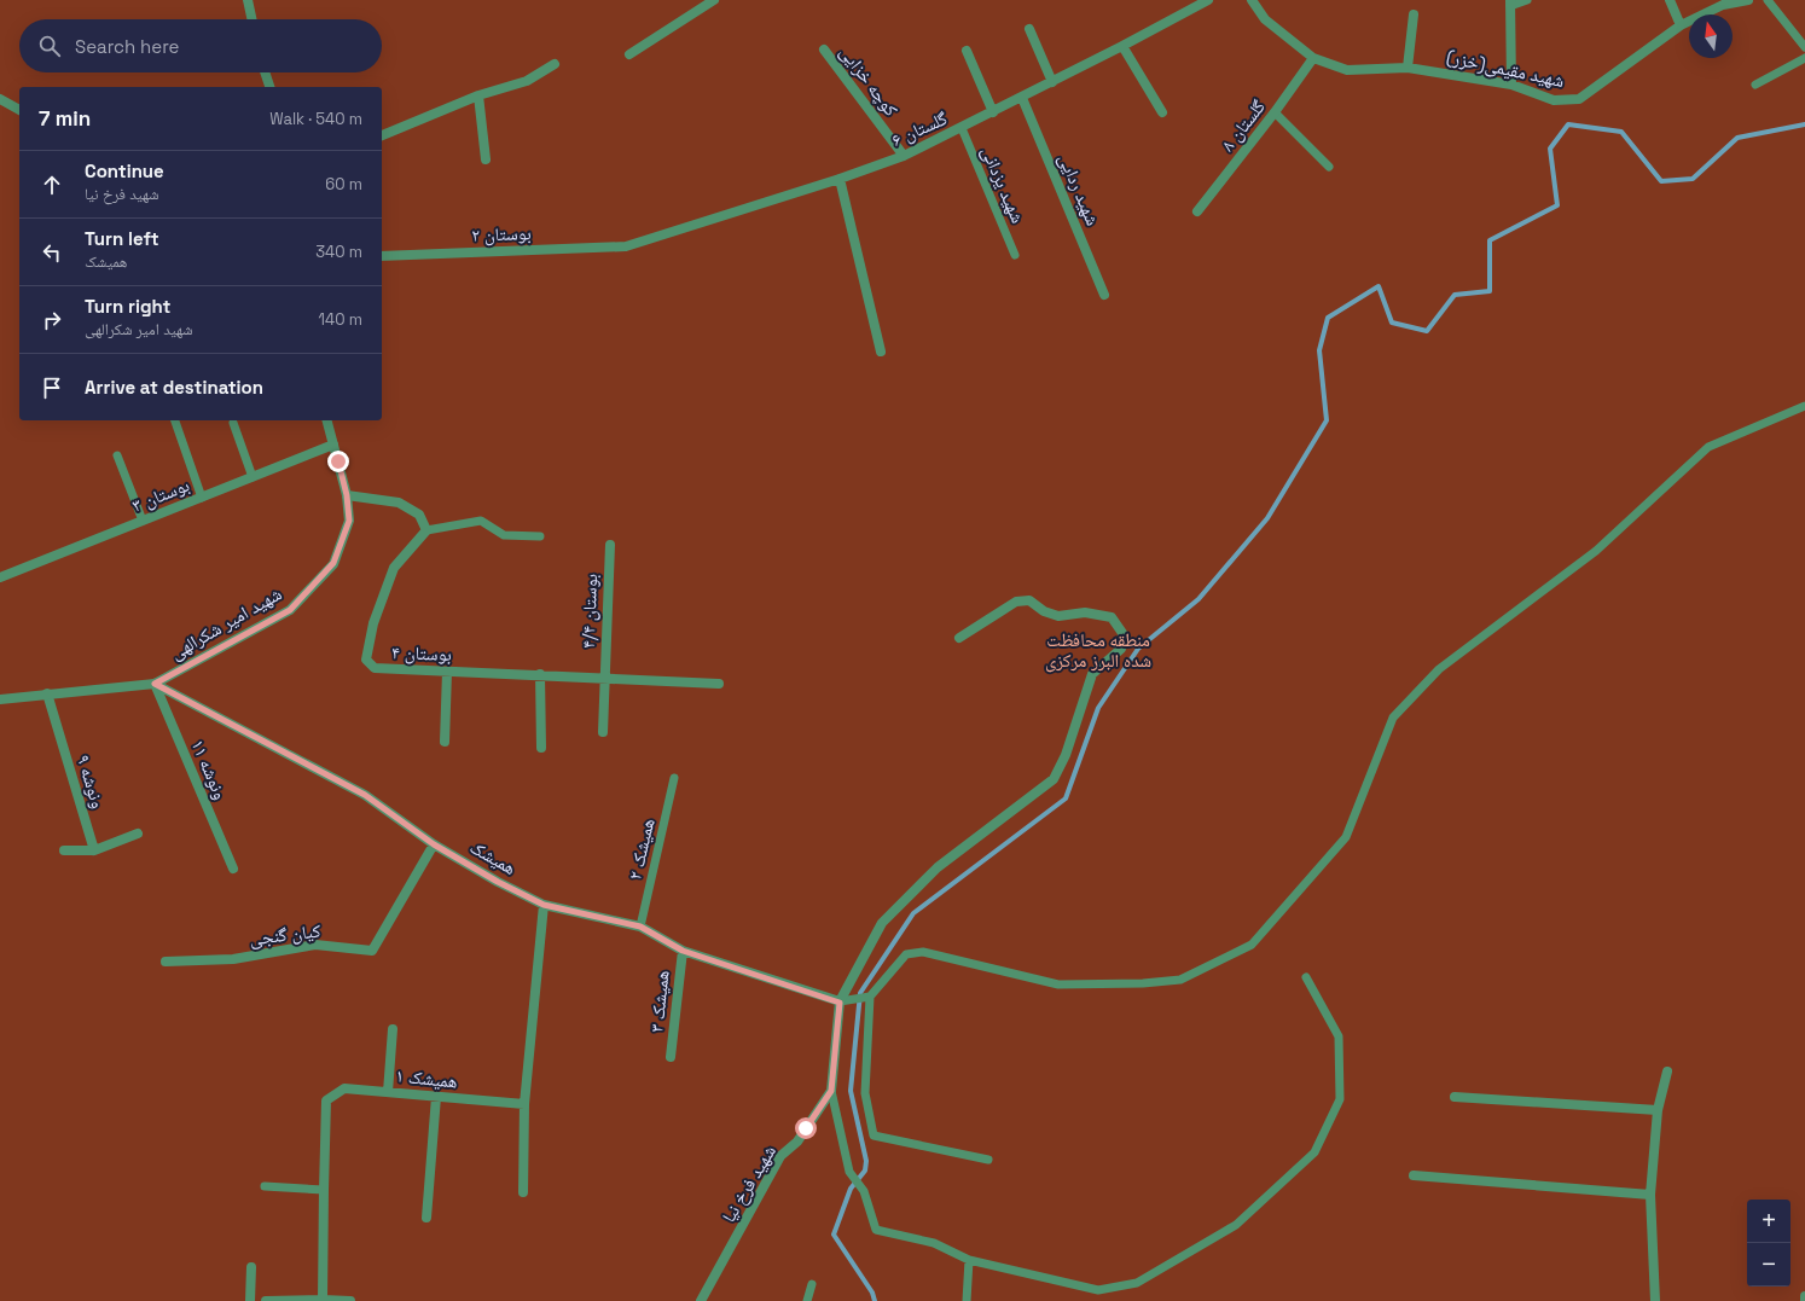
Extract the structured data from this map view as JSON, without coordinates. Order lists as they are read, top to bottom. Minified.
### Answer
{"streets":{"street":["شهید مقیمی(‌خزر)","کوچه خزایی","گلستان ۸","گلستان ۶","شهید ردایی","بوستان ۲","بوستان ۳","بوستان ۴/۴","شهید امیر شکرالهی","بوستان ۴","ونوشه ۱۱","ونوشه ۹","همیشک","کیان گنجی","همیشک ۳","همیشک ۱","شهید فرخ نیا"],"lane":["شهید یزدانی","همیشک ۲"]},"crossings":[["شهید مقیمی(‌خزر)","گلستان ۸"],["کوچه خزایی","گلستان ۶"],["گلستان ۶","شهید یزدانی"],["گلستان ۶","شهید ردایی"],["گلستان ۶","بوستان ۲"],["بوستان ۳","شهید امیر شکرالهی"],["بوستان ۴/۴","بوستان ۴"],["شهید امیر شکرالهی","ونوشه ۱۱"],["شهید امیر شکرالهی","ونوشه ۹"],["شهید امیر شکرالهی","همیشک"],["ونوشه ۱۱","همیشک"],["همیشک ۲","همیشک"],["همیشک","کیان گنجی"],["همیشک","همیشک ۳"],["همیشک","شهید فرخ نیا"]],"parks":["منطقه محافظت شده البرز مرکزی"],"north":"top","page":{"search":"Search here","heading":["7 min","Walk · 540 m"],"list":[["Continue","شهید فرخ نیا","60 m"],["Turn left","همیشک","340 m"],["Turn right","شهید امیر شکرالهی","140 m"],"Arrive at destination"],"map_buttons":["+","−"]}}
